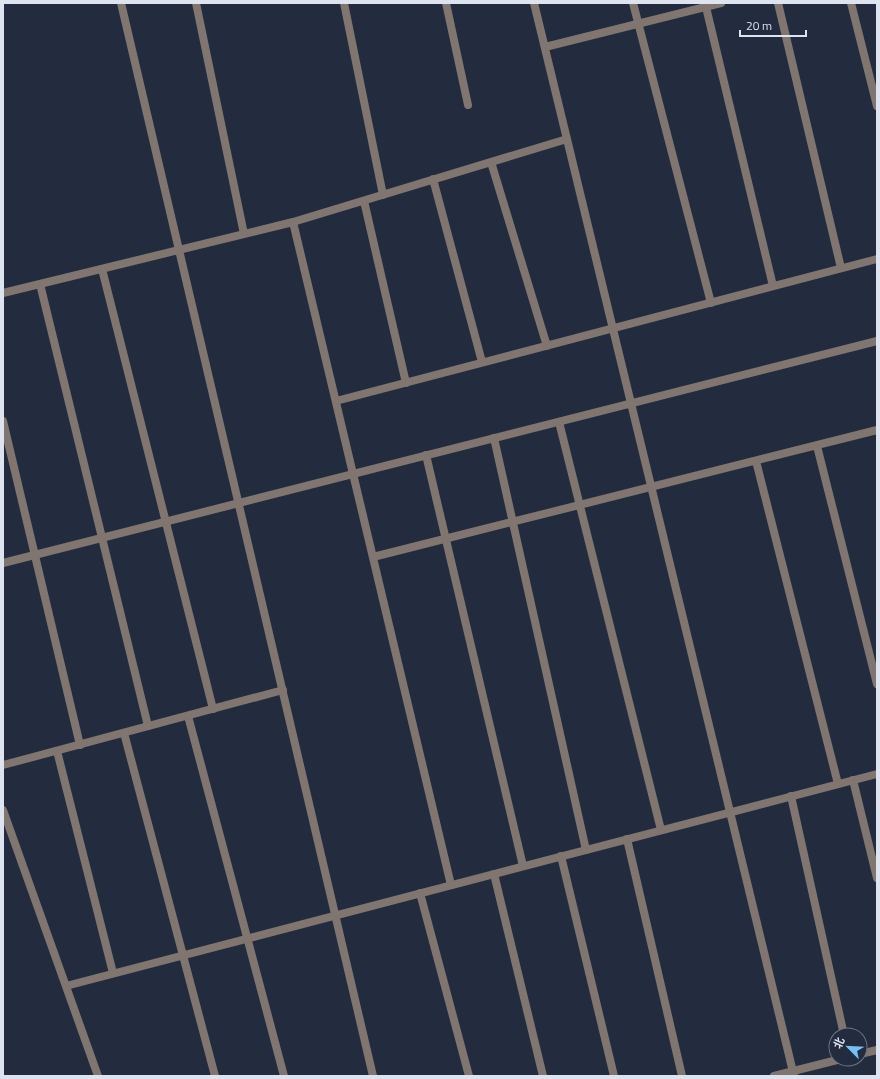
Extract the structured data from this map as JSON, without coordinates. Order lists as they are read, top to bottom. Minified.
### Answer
{"scale_bar":"20 m","north":"top left"}
